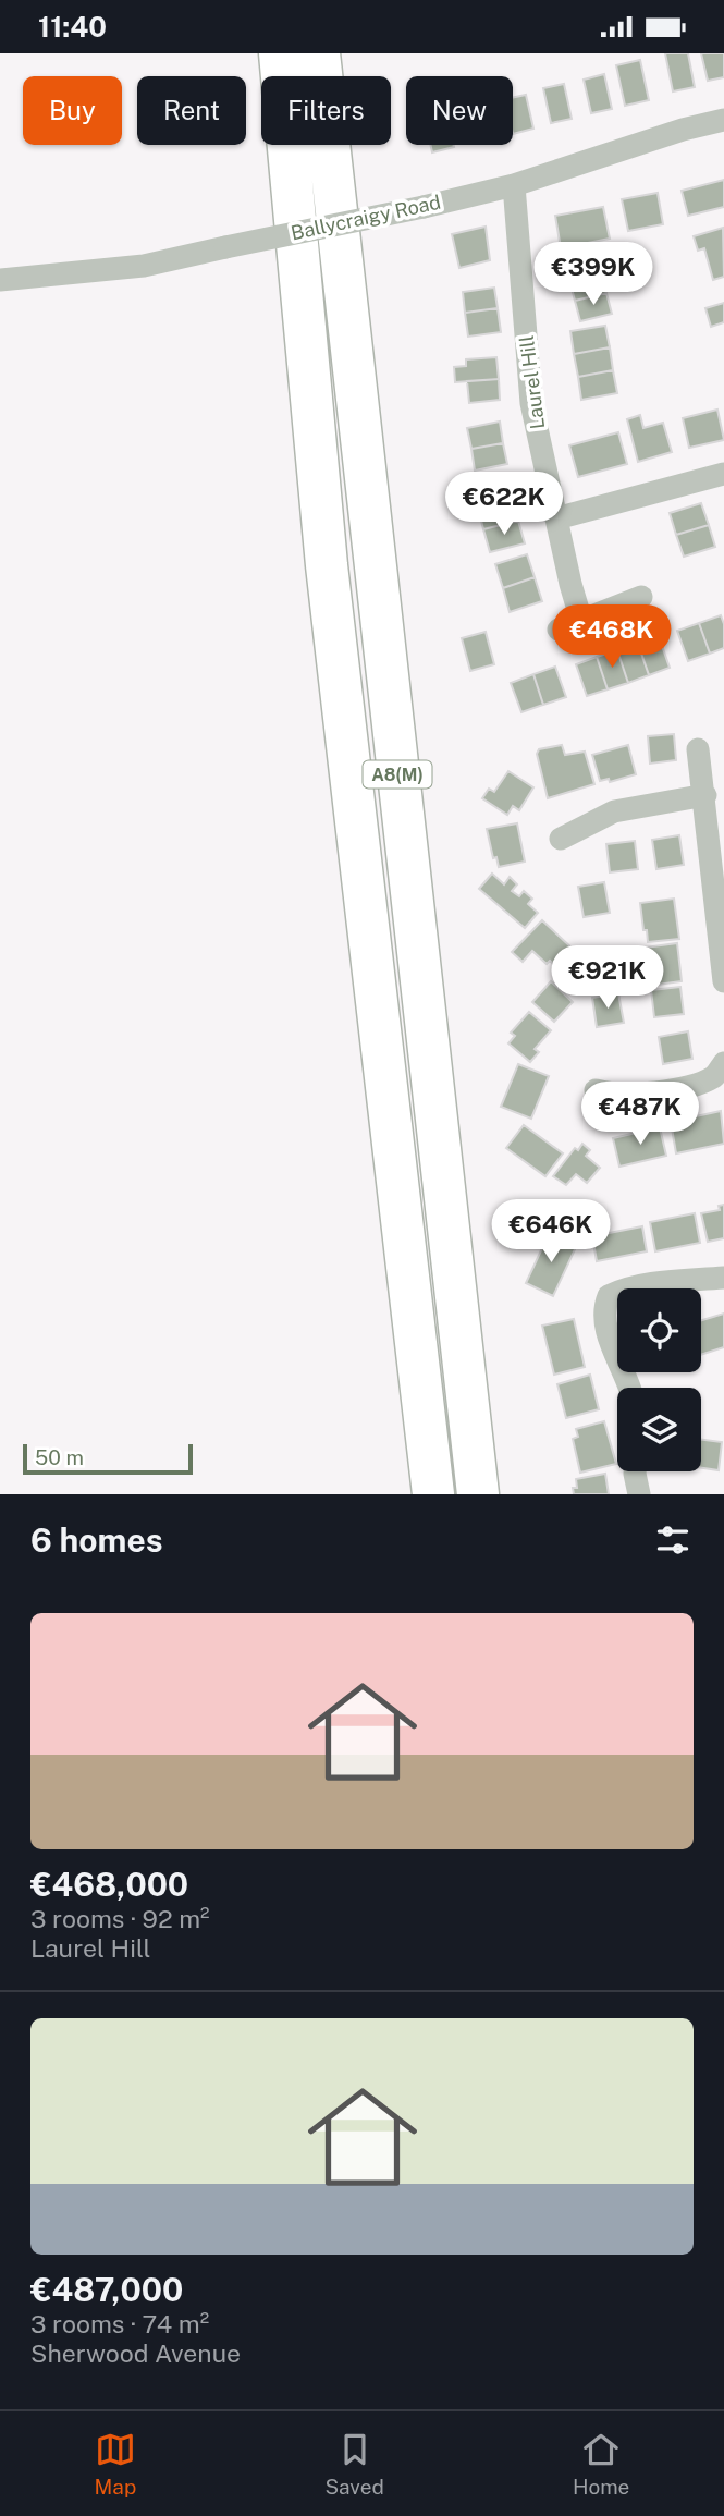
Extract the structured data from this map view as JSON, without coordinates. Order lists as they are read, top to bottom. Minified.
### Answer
{"streets":{"highway":["A8(M)"],"street":["Ballycraigy Road","Laurel Hill"]},"crossings":[["Ballycraigy Road","Laurel Hill"]],"scale_bar":"50 m","page":{"status":"11:40","chip":["Buy","Rent","Filters","New"],"price":["€399K","€622K","€468K","€921K","€487K","€646K"],"scale":"50 m","heading":"6 homes","list":[{"name":"€468,000","note":"3 rooms · 92 m² · Laurel Hill"},{"name":"€487,000","note":"3 rooms · 74 m² · Sherwood Avenue"}],"tabs":["Map","Saved","Home"]}}
